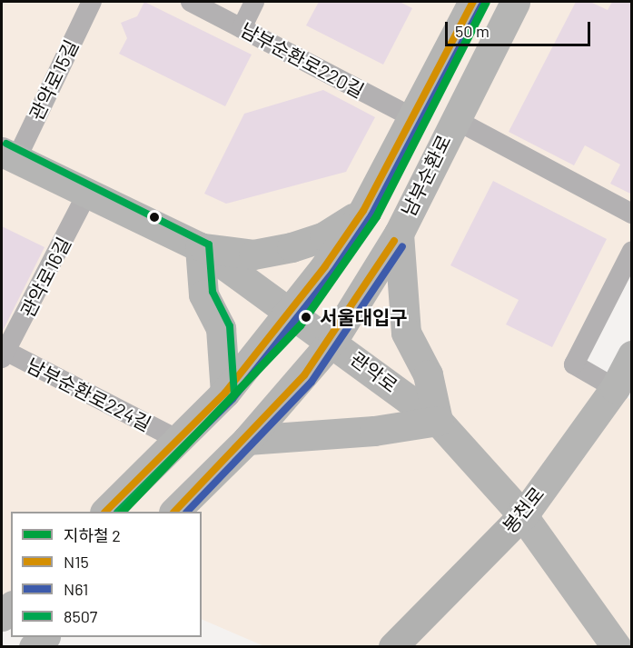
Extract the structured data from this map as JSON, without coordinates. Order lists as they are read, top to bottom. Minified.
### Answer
{"streets":{"main road":["남부순환로","관악로","봉천로"],"street":["남부순환로220길","관악로15길","관악로16길","남부순환로224길"]},"crossings":[["남부순환로220길","남부순환로"],["관악로15길","관악로"],["남부순환로","관악로"],["남부순환로","남부순환로224길"],["관악로16길","관악로"],["관악로16길","남부순환로224길"],["관악로","봉천로"]],"places":["서울대입구"],"lines":["metro line 2","transit line N15","transit line N61","transit line 8507"],"legend":["지하철 2","N15","N61","8507"],"scale_bar":"50 m"}
